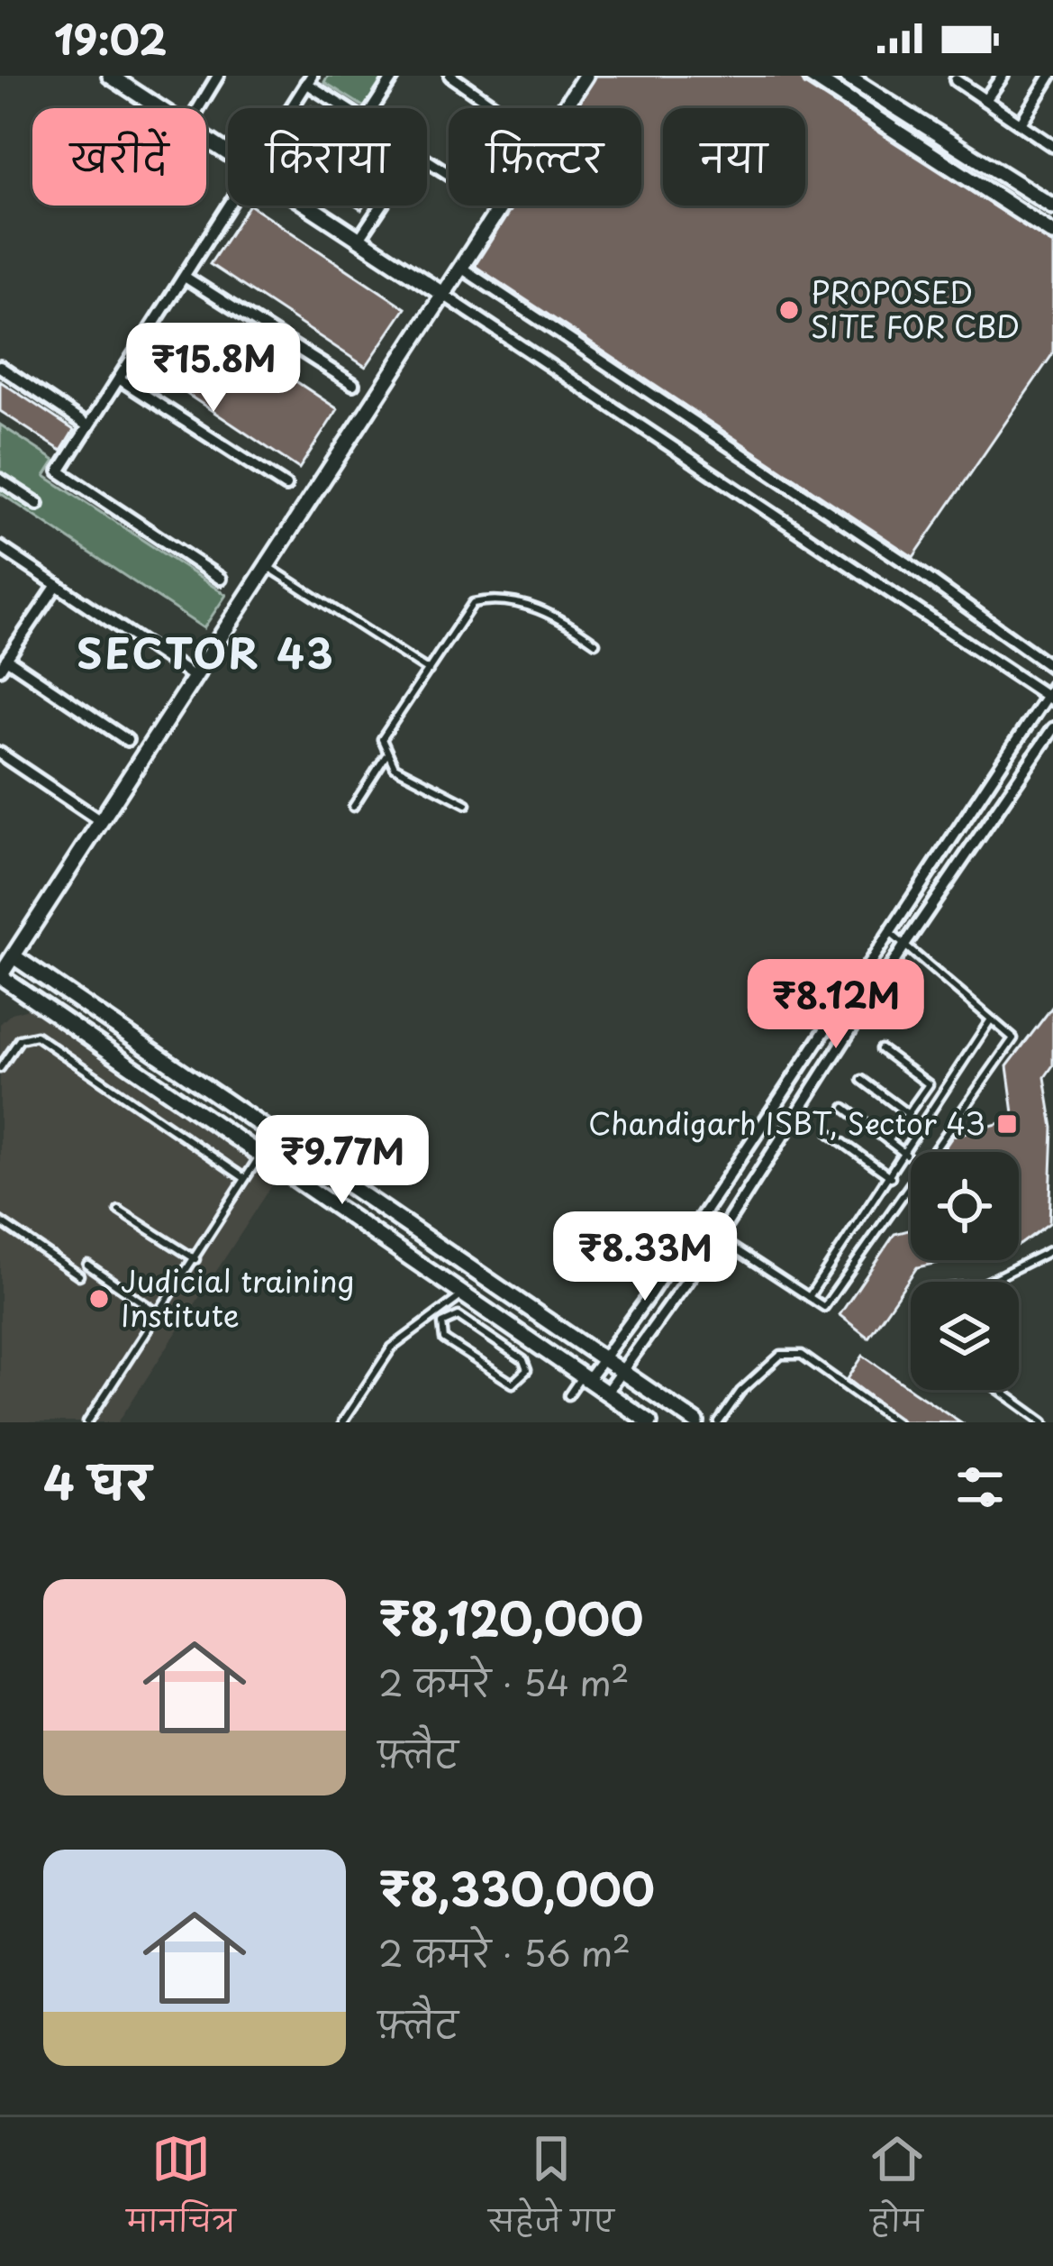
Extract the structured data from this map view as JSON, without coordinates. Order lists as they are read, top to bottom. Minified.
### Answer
{"districts":["SECTOR 43"],"places":{"other":["PROPOSED SITE FOR CBD","Judicial training Institute"],"transit":["Chandigarh ISBT, Sector 43"]},"page":{"status":"19:02","chip":["खरीदें","किराया","फ़िल्टर","नया"],"price":["₹15.8M","₹8.12M","₹9.77M","₹8.33M"],"heading":"4 घर","list":[{"name":"₹8,120,000","note":"2 कमरे · 54 m² · फ़्लैट"},{"name":"₹8,330,000","note":"2 कमरे · 56 m² · फ़्लैट"}],"tabs":["मानचित्र","सहेजे गए","होम"]}}
